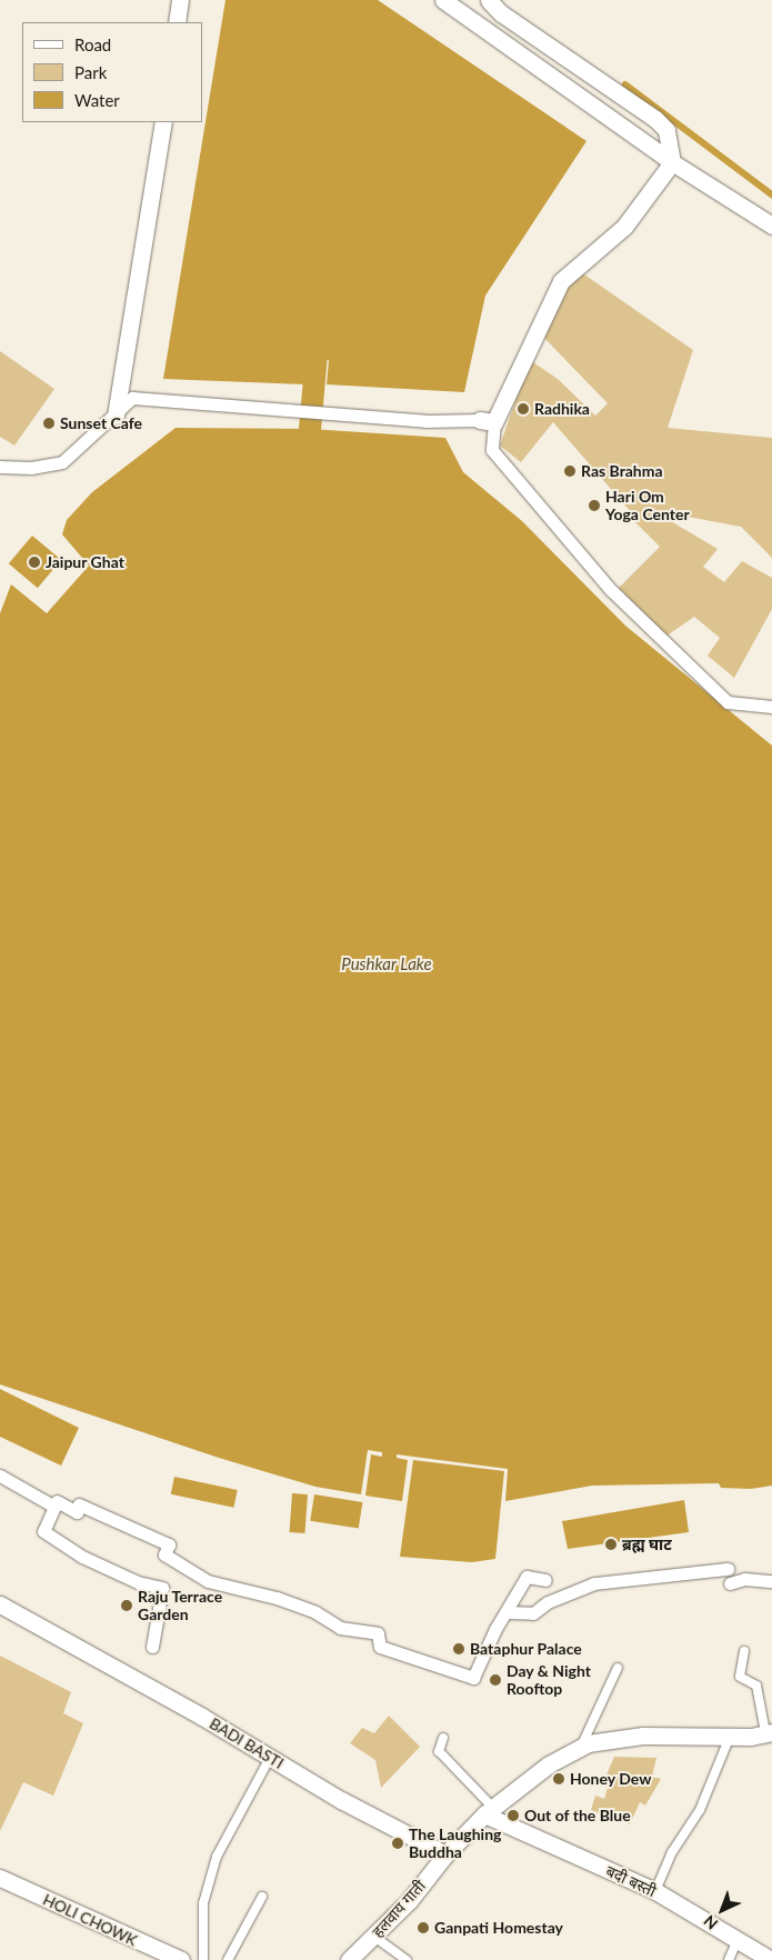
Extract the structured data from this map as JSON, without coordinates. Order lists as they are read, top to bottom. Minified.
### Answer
{"streets":{"street":["BADI BASTI","बदी बस्ती","हलवाय गाती","HOLI CHOWK"]},"crossings":[["BADI BASTI","हलवाय गाती"]],"water":["Pushkar Lake"],"places":["Radhika","Sunset Cafe","Ras Brahma","Hari Om Yoga Center","Jaipur Ghat","ब्रह्म घाट","Raju Terrace Garden","Bataphur Palace","Day & Night Rooftop","Honey Dew","Out of the Blue","The Laughing Buddha","Ganpati Homestay"],"legend":["Road","Park","Water"],"north":"bottom left"}
